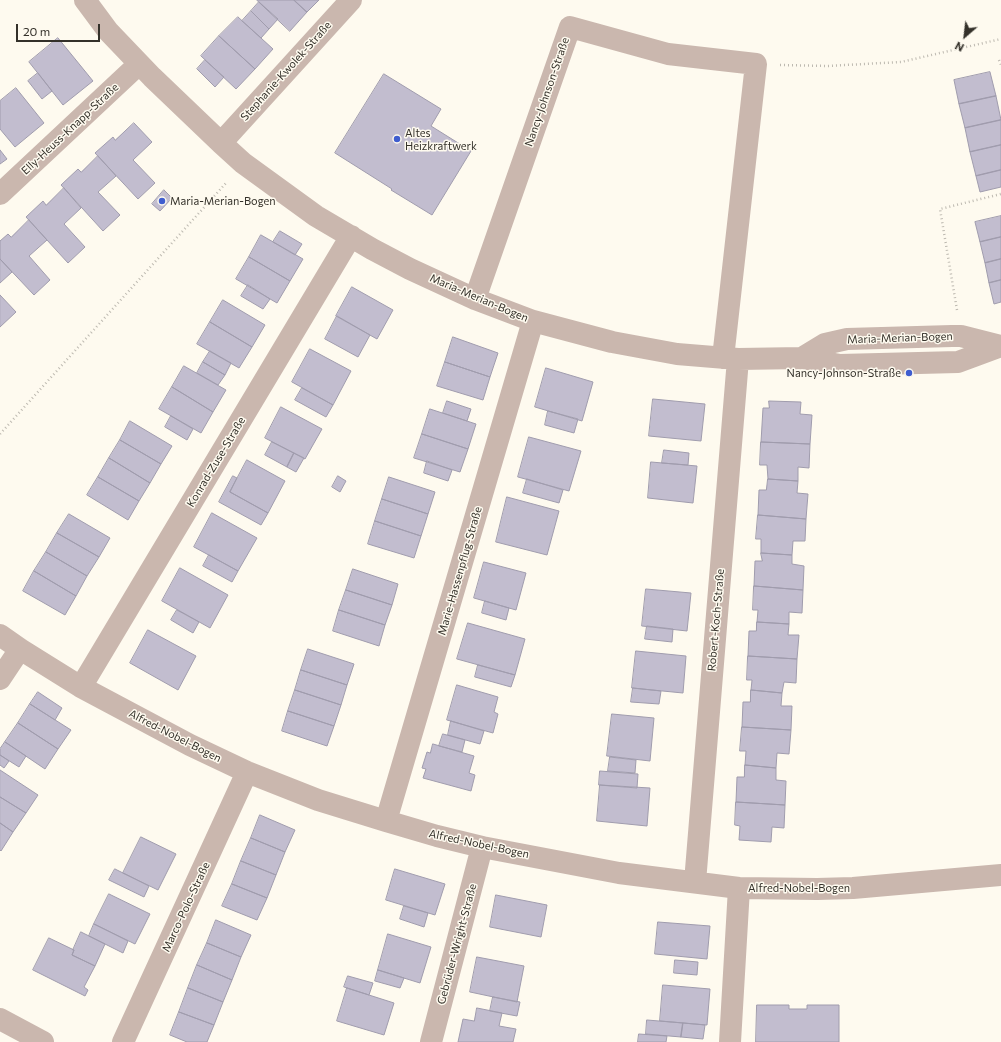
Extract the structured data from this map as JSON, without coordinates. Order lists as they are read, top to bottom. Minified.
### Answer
{"streets":{"street":["Stephanie-Kwolek-Straße","Nancy-Johnson-Straße","Elly-Heuss-Knapp-Straße","Maria-Merian-Bogen","Konrad-Zuse-Straße","Marie-Hassenpflug-Straße","Robert-Koch-Straße","Alfred-Nobel-Bogen","Marco-Polo-Straße","Gebrüder-Wright-Straße"]},"crossings":[["Stephanie-Kwolek-Straße","Maria-Merian-Bogen"],["Nancy-Johnson-Straße","Maria-Merian-Bogen"],["Elly-Heuss-Knapp-Straße","Maria-Merian-Bogen"],["Maria-Merian-Bogen","Konrad-Zuse-Straße"],["Maria-Merian-Bogen","Marie-Hassenpflug-Straße"],["Maria-Merian-Bogen","Robert-Koch-Straße"],["Konrad-Zuse-Straße","Alfred-Nobel-Bogen"],["Marie-Hassenpflug-Straße","Alfred-Nobel-Bogen"],["Robert-Koch-Straße","Alfred-Nobel-Bogen"],["Alfred-Nobel-Bogen","Marco-Polo-Straße"],["Alfred-Nobel-Bogen","Gebrüder-Wright-Straße"]],"places":["Altes Heizkraftwerk","Maria-Merian-Bogen","Nancy-Johnson-Straße"],"scale_bar":"20 m","north":"bottom left"}
